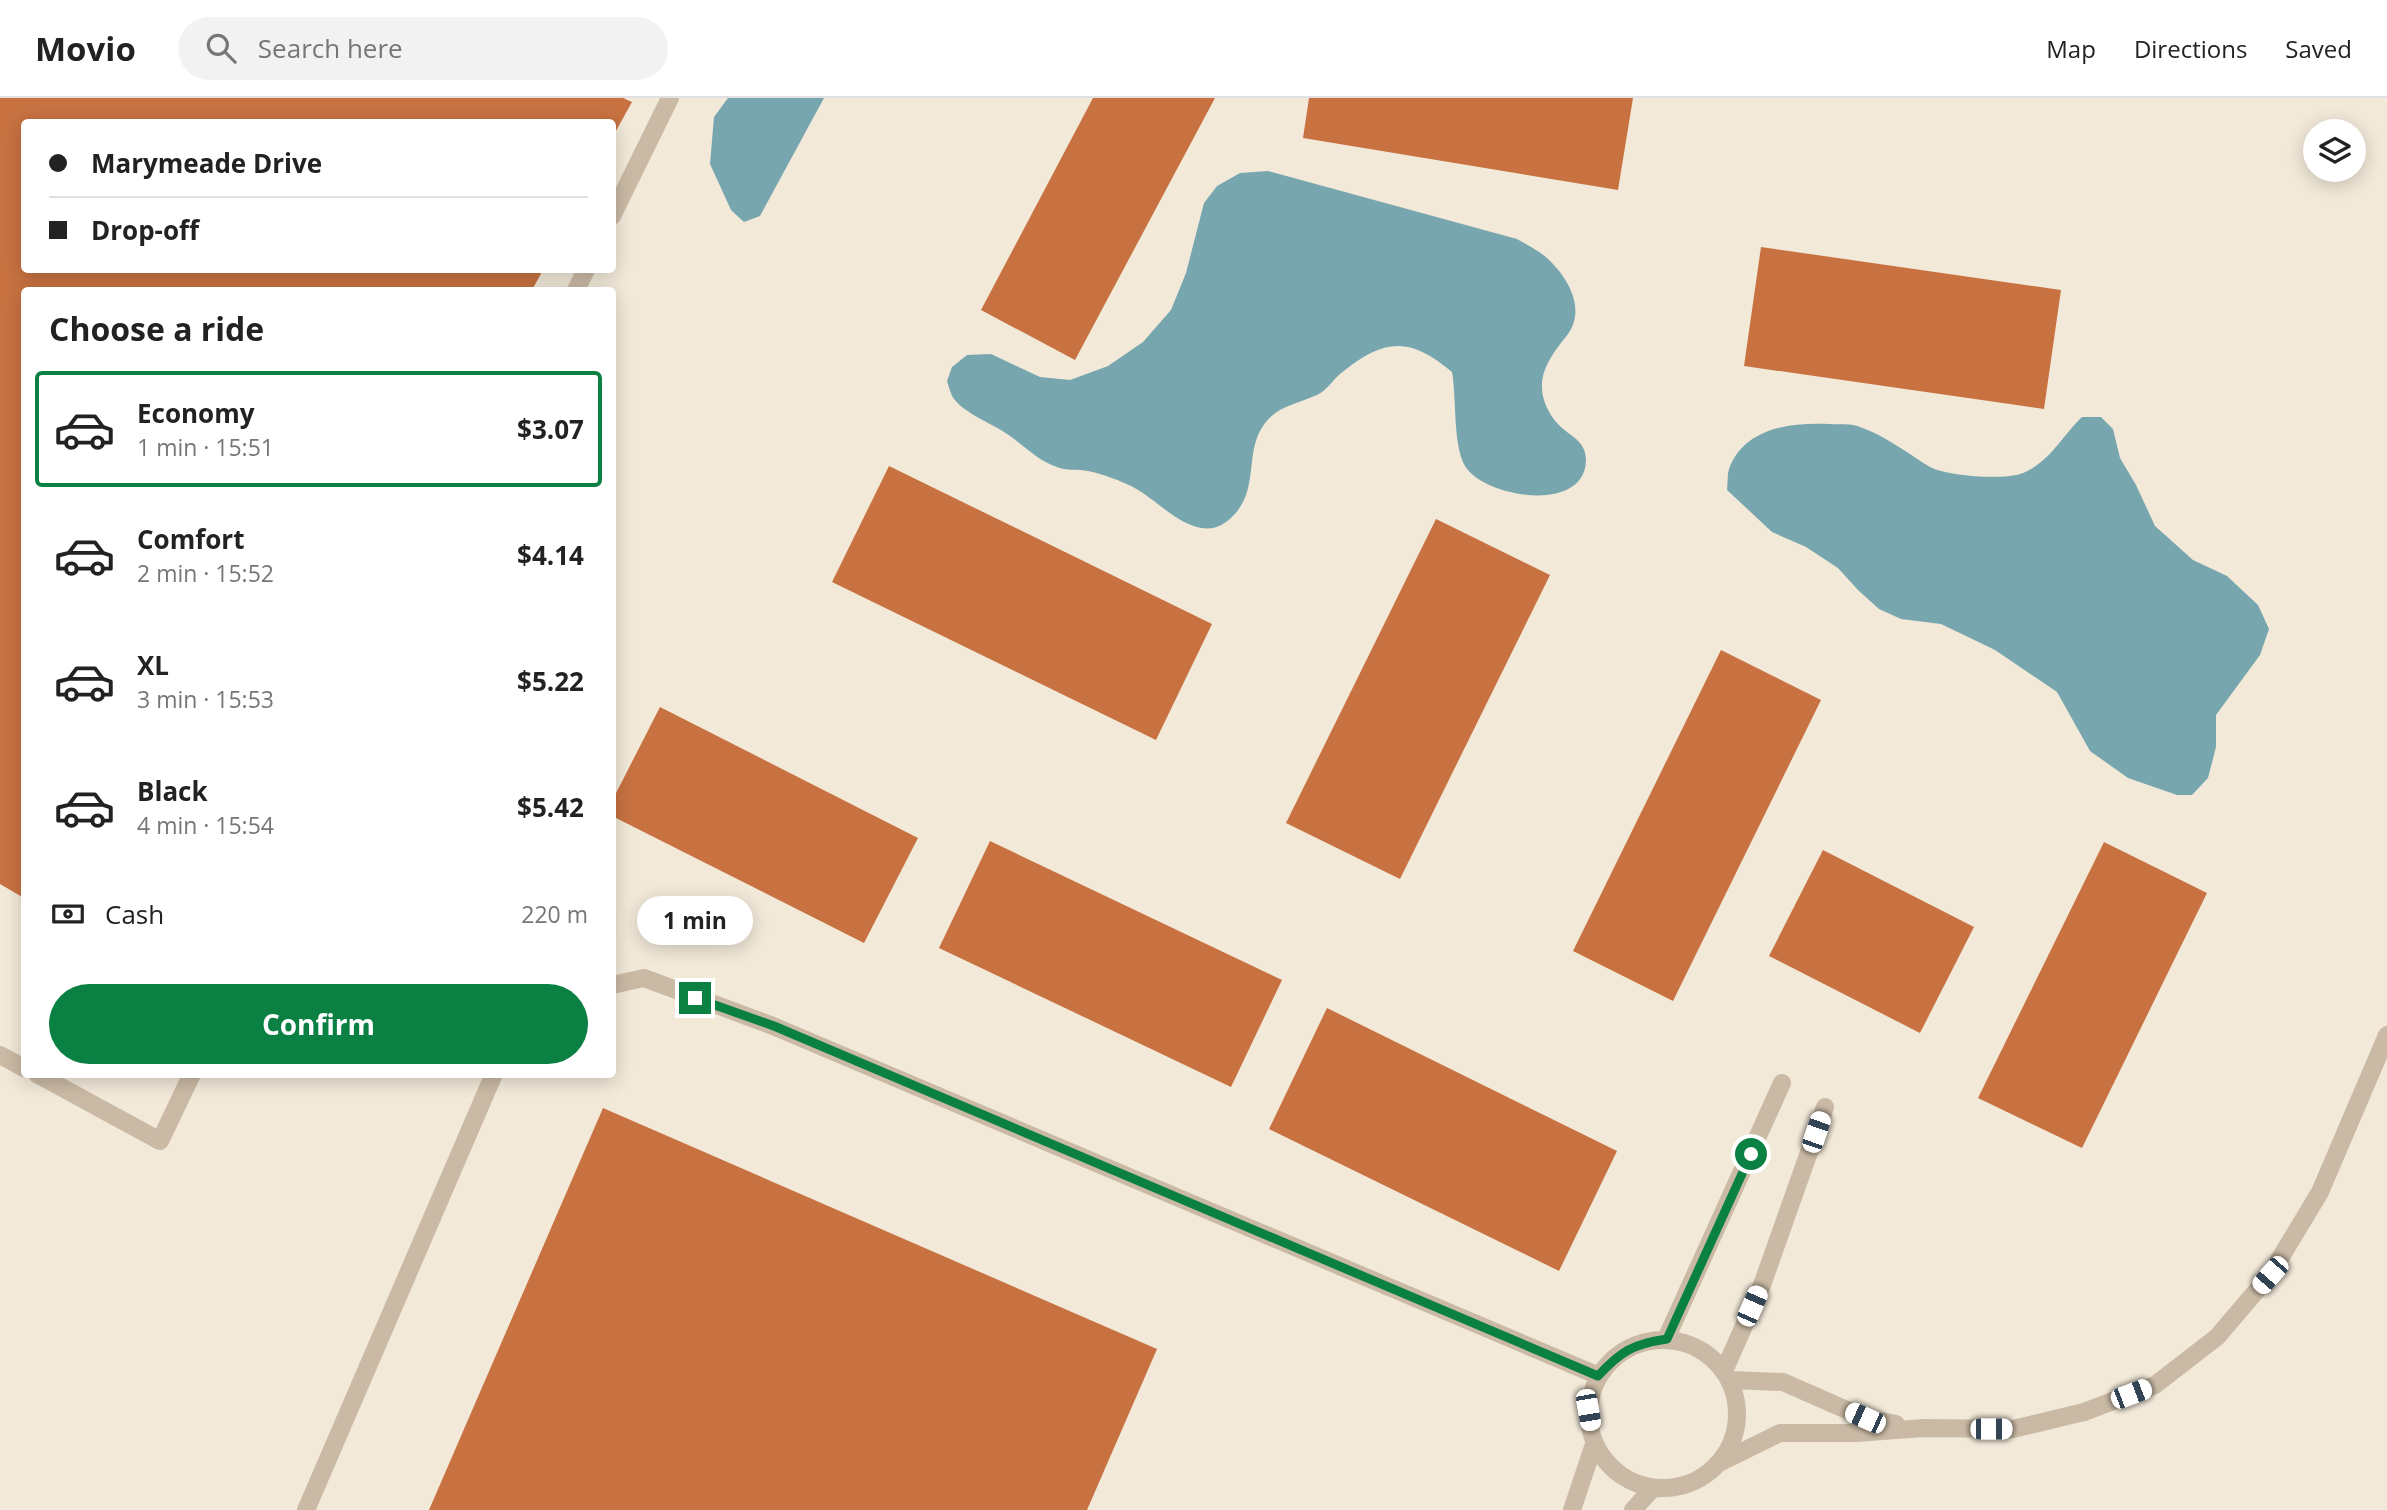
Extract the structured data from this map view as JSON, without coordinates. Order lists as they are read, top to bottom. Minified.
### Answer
{"page":{"header":"Movio","search":"Search here","nav":["Map","Directions","Saved"],"banner":["Marymeade Drive","Drop-off"],"heading":"Choose a ride","list":[{"name":"Economy","note":"1 min · 15:51","value":"$3.07"},{"name":"Comfort","note":"2 min · 15:52","value":"$4.14"},{"name":"XL","note":"3 min · 15:53","value":"$5.22"},{"name":"Black","note":"4 min · 15:54","value":"$5.42"}],"pay":["Cash","220 m"],"bubble":"1 min","buttons":"Confirm"}}
